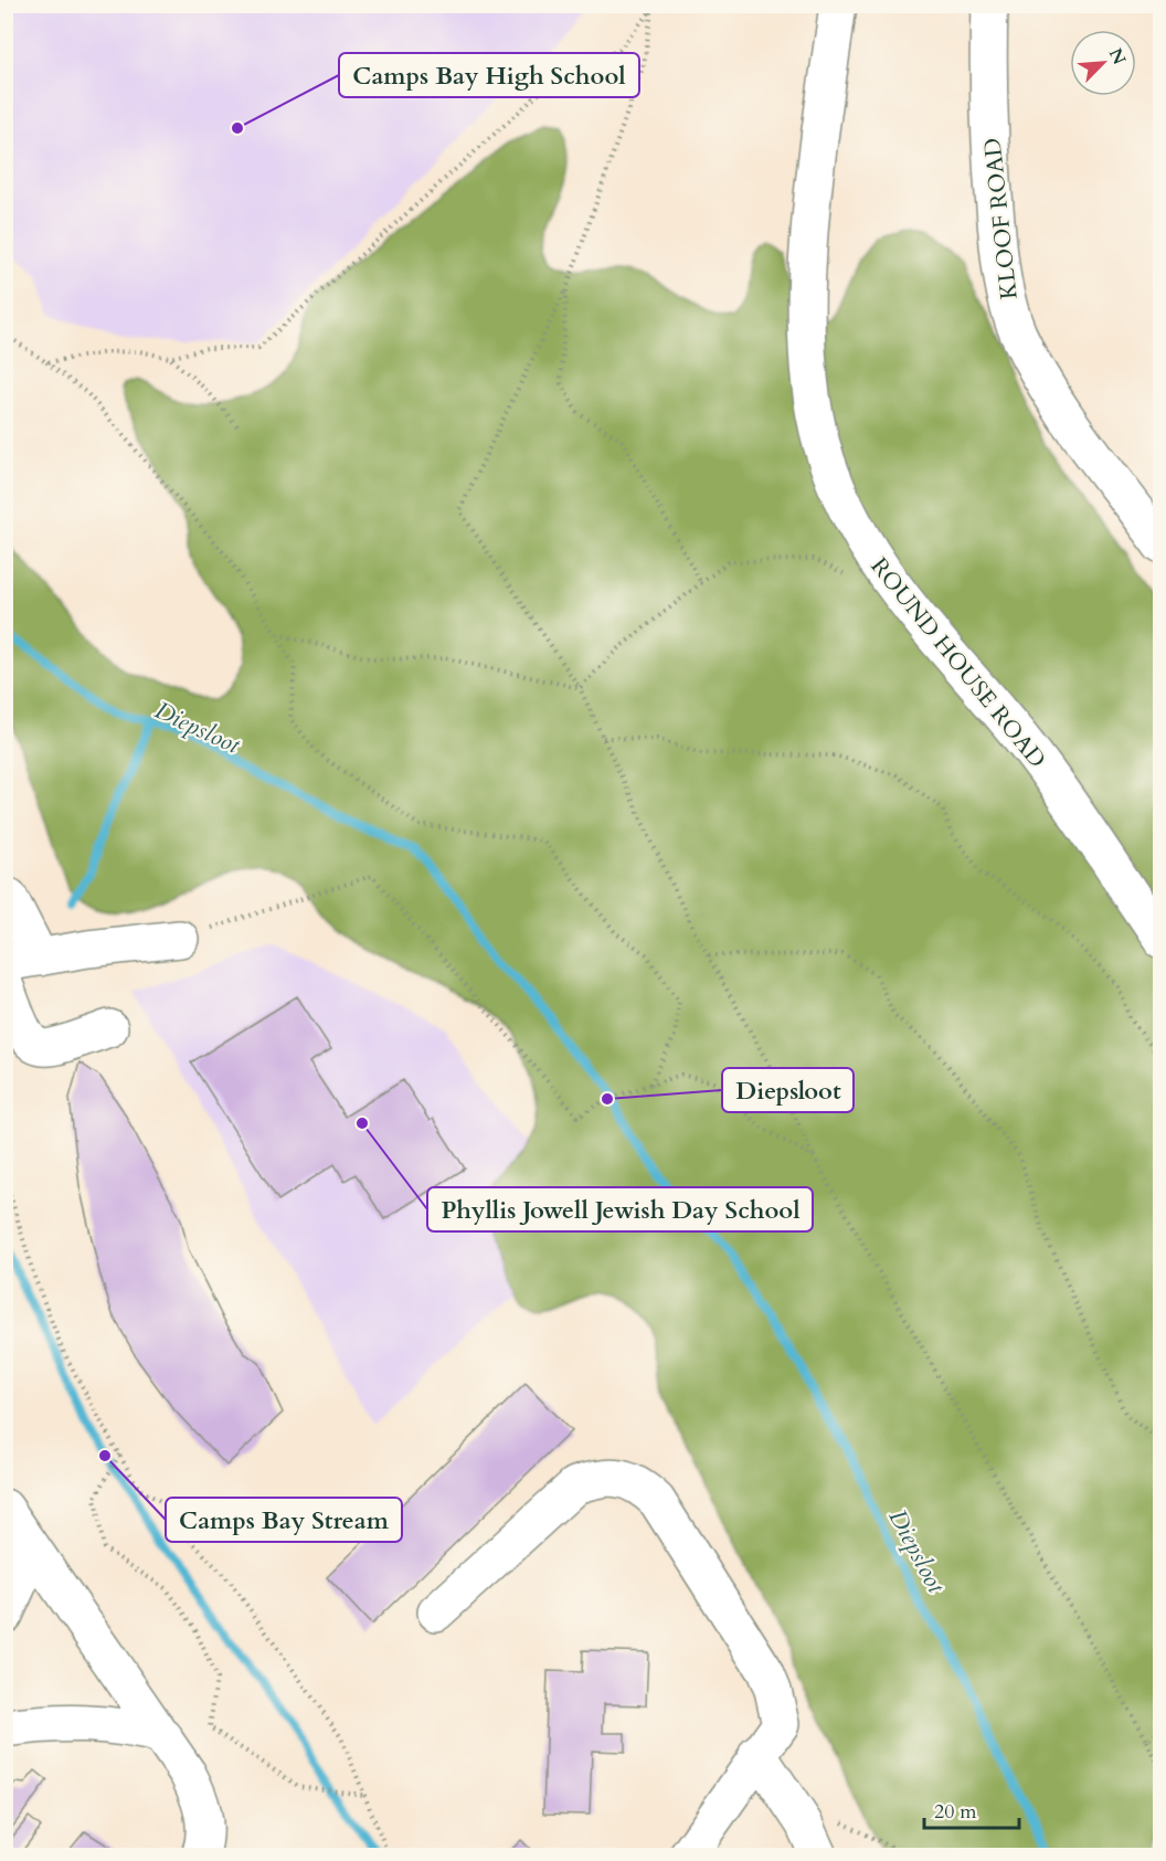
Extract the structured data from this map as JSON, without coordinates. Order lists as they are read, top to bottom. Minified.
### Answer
{"streets":{"street":["KLOOF ROAD","ROUND HOUSE ROAD"]},"water":["Diepsloot"],"places":["Camps Bay High School","Diepsloot","Phyllis Jowell Jewish Day School","Camps Bay Stream"],"scale_bar":"20 m","north":"top right"}
